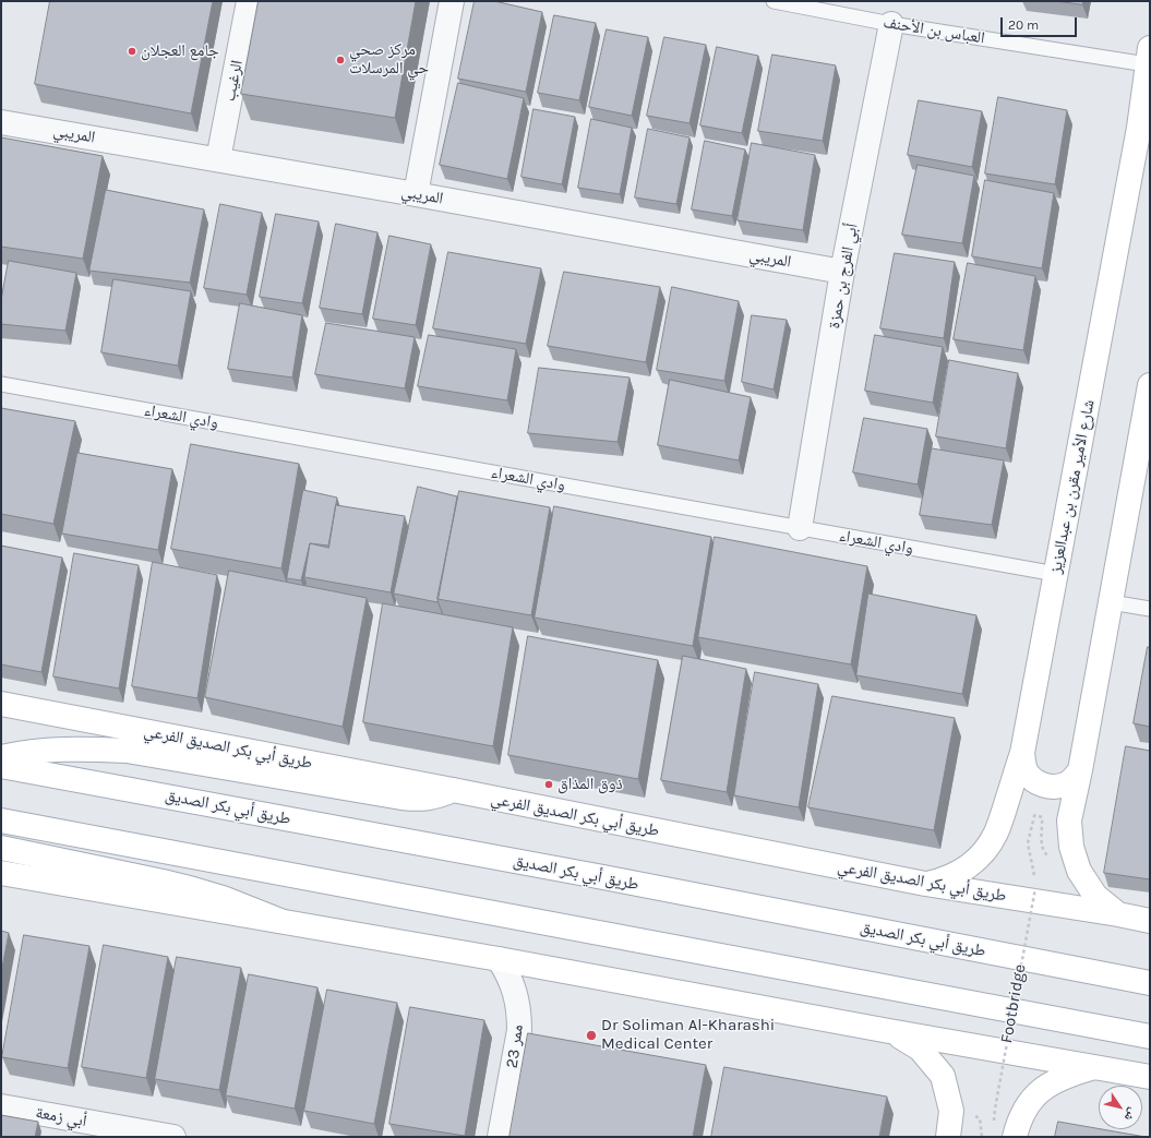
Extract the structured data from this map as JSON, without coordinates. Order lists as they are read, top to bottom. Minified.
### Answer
{"streets":{"street":["الرغيب","المريبي","أبي الفرج بن حمزة","شارع الأمير مقرن بن عبدالعزيز","طريق أبي بكر الصديق الفرعي","طريق أبي بكر الصديق","ممر 23","أبي زمعة"],"lane":["العباس بن الأحنف","وادي الشعراء"],"path":["Footbridge"]},"crossings":[["العباس بن الأحنف","أبي الفرج بن حمزة"],["العباس بن الأحنف","شارع الأمير مقرن بن عبدالعزيز"],["الرغيب","المريبي"],["المريبي","أبي الفرج بن حمزة"],["أبي الفرج بن حمزة","وادي الشعراء"],["وادي الشعراء","شارع الأمير مقرن بن عبدالعزيز"],["شارع الأمير مقرن بن عبدالعزيز","طريق أبي بكر الصديق الفرعي"]],"places":["جامع العجلان","مركز صحي حي المرسلات","ذوق المذاق","Dr Soliman Al-Kharashi Medical Center"],"scale_bar":"20 m","north":"bottom right"}
